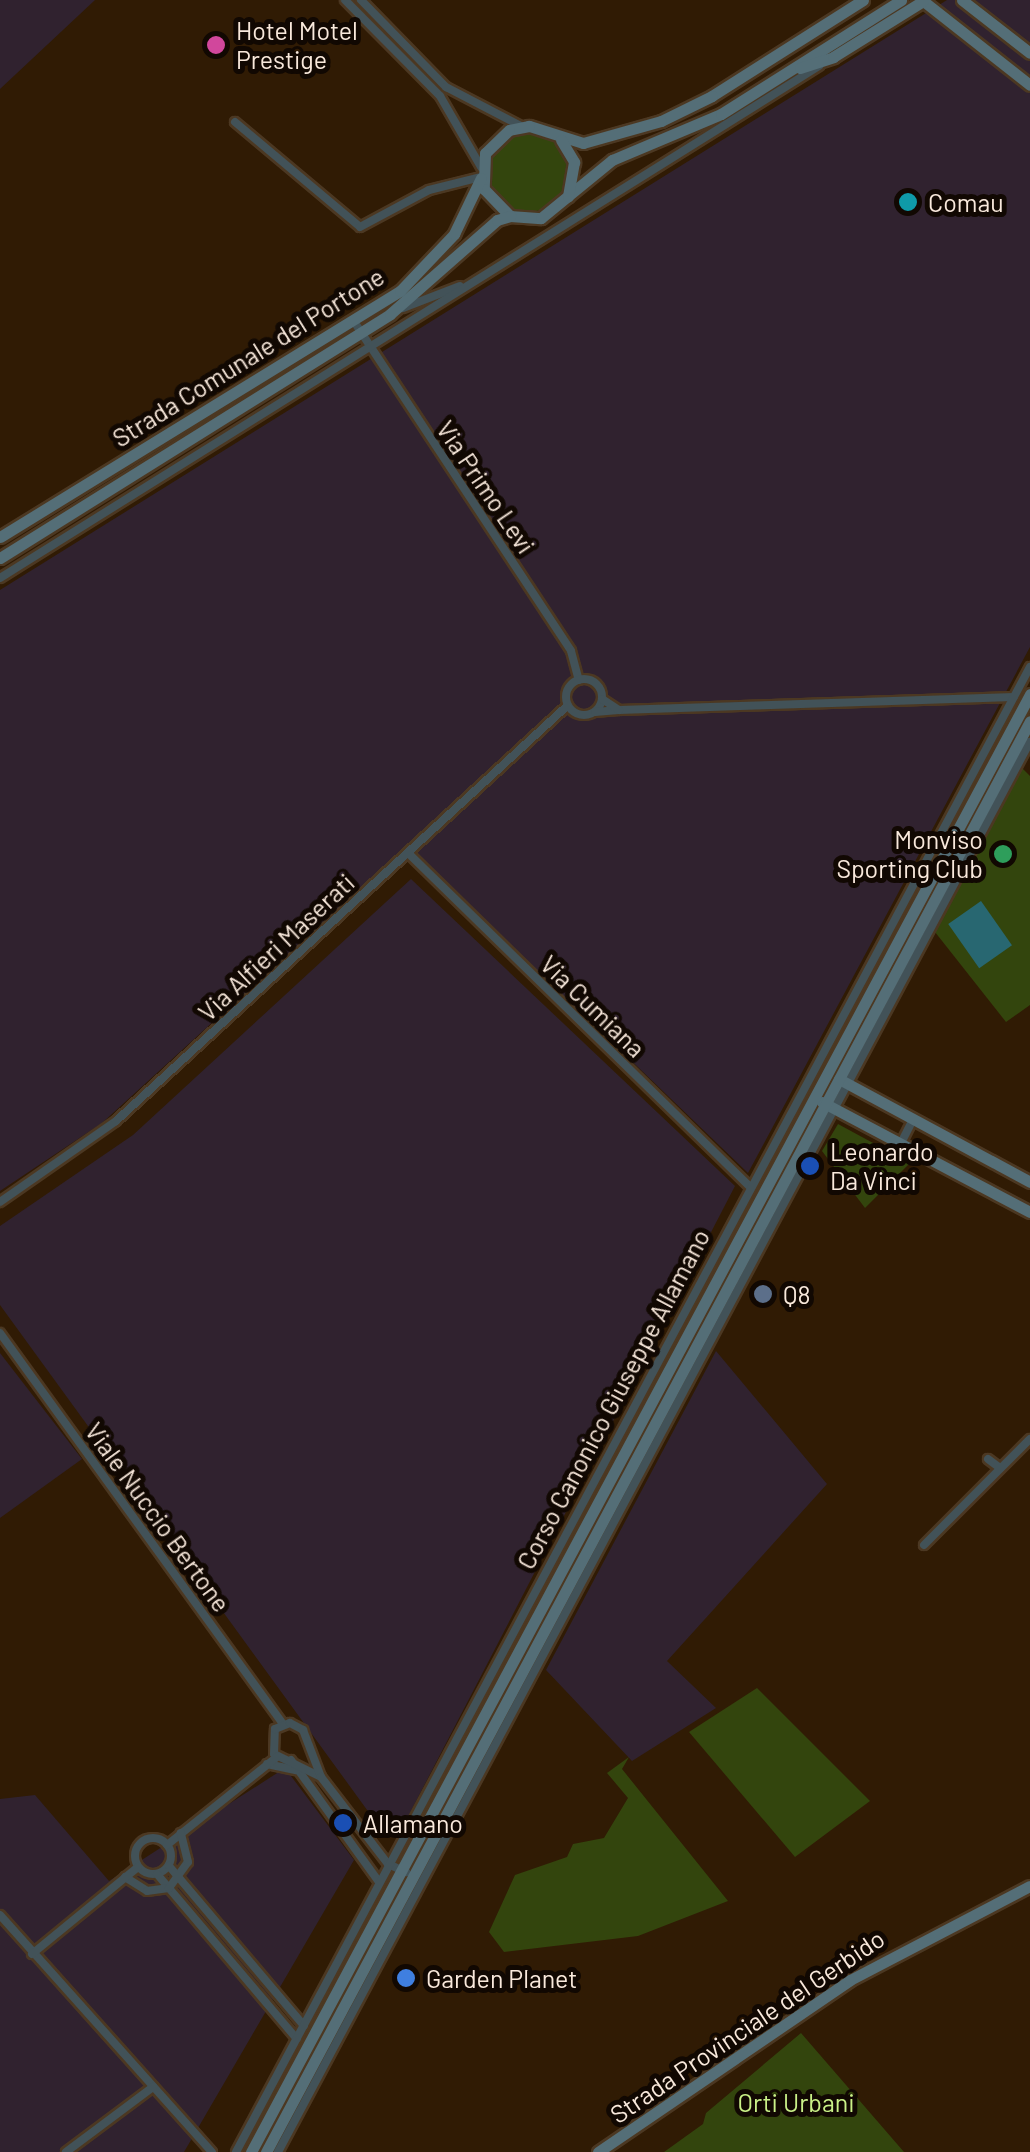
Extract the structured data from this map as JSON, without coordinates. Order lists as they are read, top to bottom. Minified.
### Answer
{"streets":{"street":["Strada Comunale del Portone","Via Primo Levi","Via Alfieri Maserati","Via Cumiana","Corso Canonico Giuseppe Allamano","Viale Nuccio Bertone","Strada Provinciale del Gerbido"]},"crossings":[["Strada Comunale del Portone","Via Primo Levi"],["Via Primo Levi","Via Alfieri Maserati"],["Via Alfieri Maserati","Via Cumiana"],["Via Cumiana","Corso Canonico Giuseppe Allamano"],["Corso Canonico Giuseppe Allamano","Viale Nuccio Bertone"]],"parks":["Orti Urbani"],"places":["Hotel Motel Prestige","Comau","Monviso Sporting Club","Leonardo Da Vinci","Q8","Allamano","Garden Planet"]}
